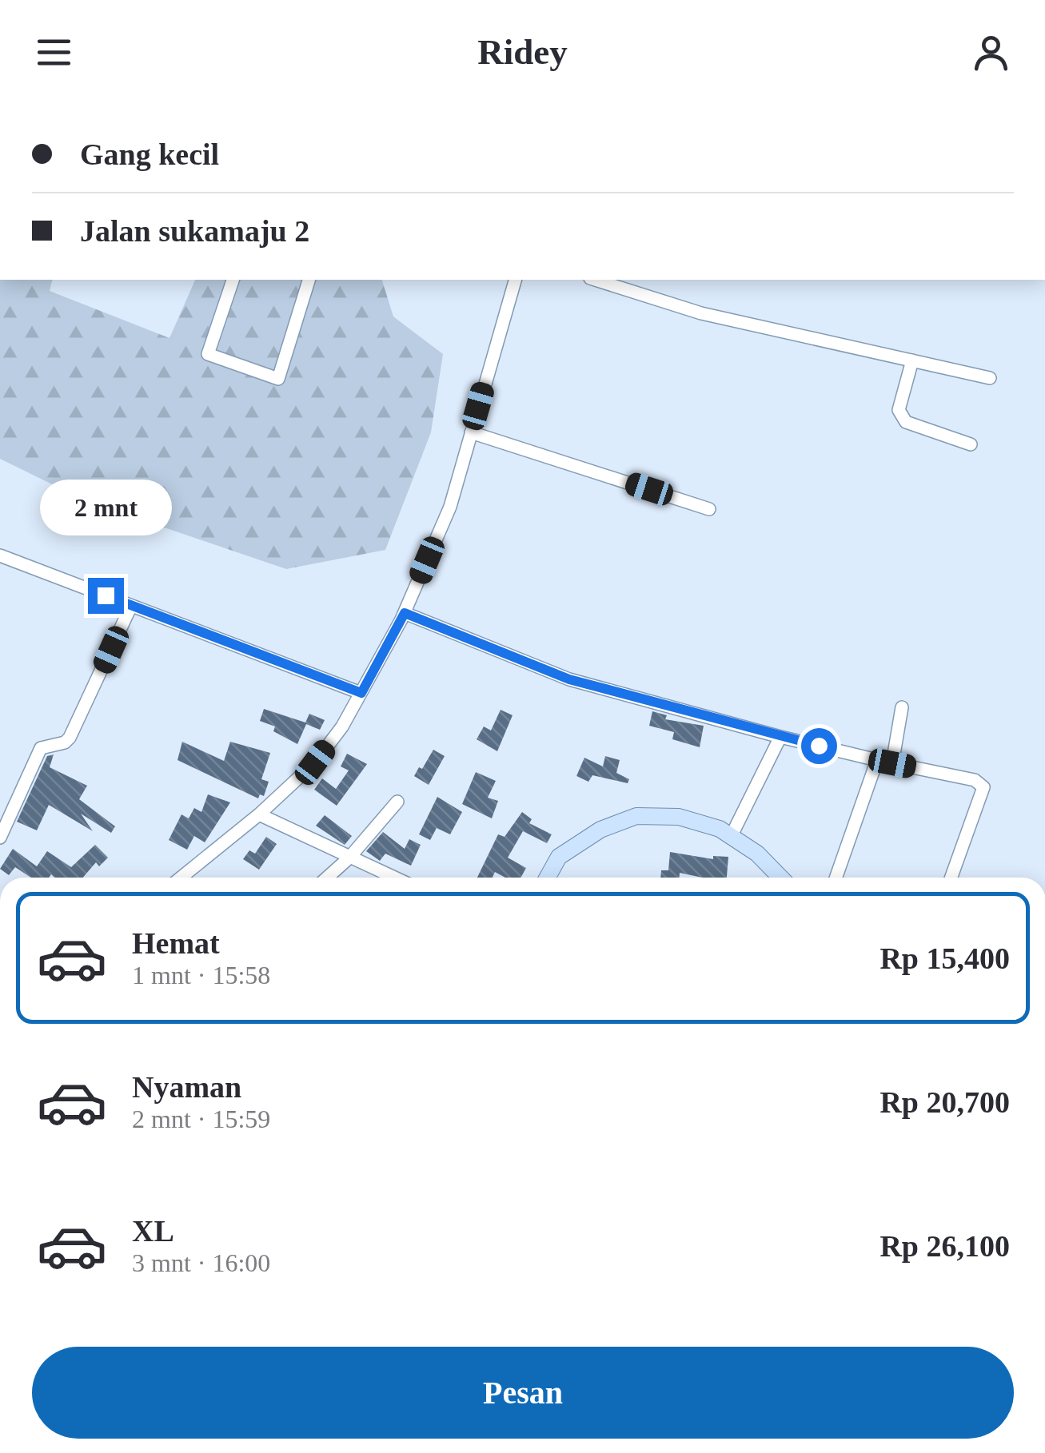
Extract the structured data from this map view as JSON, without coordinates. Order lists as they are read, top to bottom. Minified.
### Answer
{"page":{"header":"Ridey","banner":["Gang kecil","Jalan sukamaju 2"],"bubble":"2 mnt","list":[{"name":"Hemat","note":"1 mnt · 15:58","value":"Rp 15,400"},{"name":"Nyaman","note":"2 mnt · 15:59","value":"Rp 20,700"},{"name":"XL","note":"3 mnt · 16:00","value":"Rp 26,100"}],"buttons":"Pesan"}}
